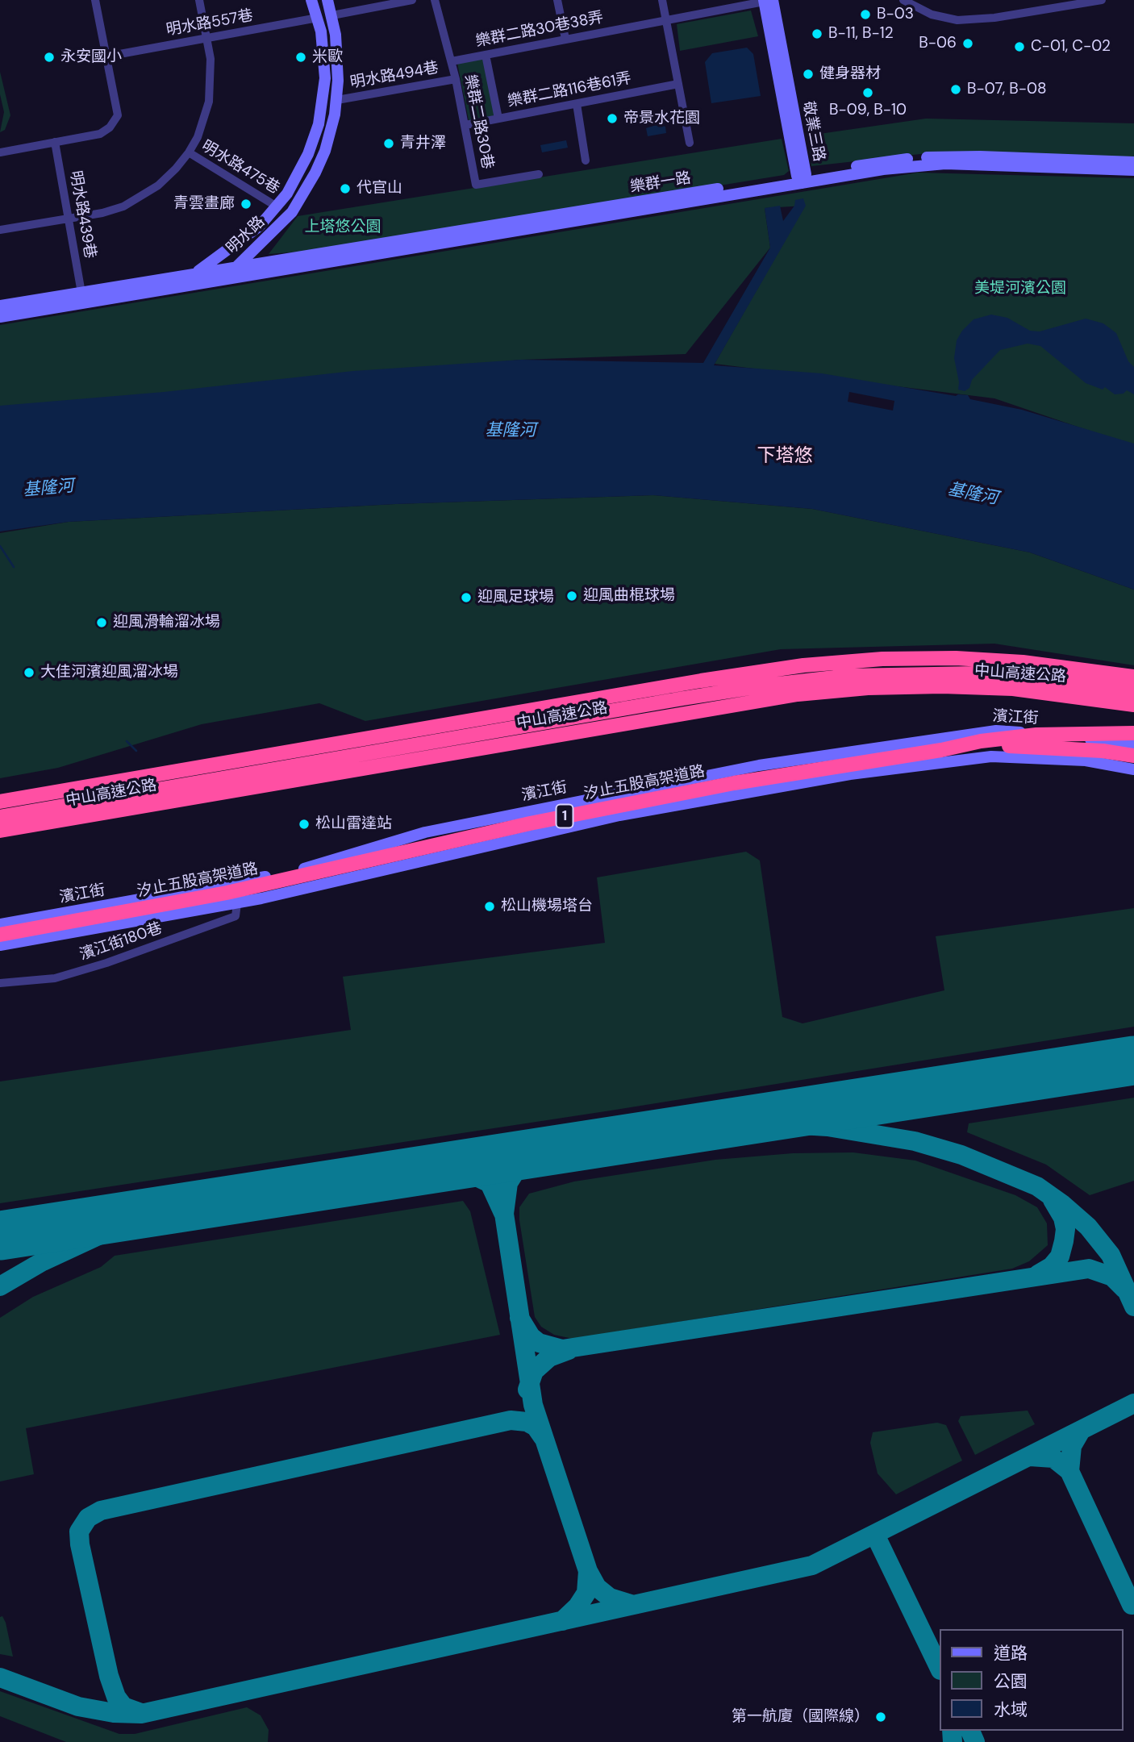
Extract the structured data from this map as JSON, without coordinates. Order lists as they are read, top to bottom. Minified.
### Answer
{"streets":{"highway":["中山高速公路","汐止五股高架道路","1"],"main road":["敬業三路","樂群一路","明水路","濱江街"],"street":["明水路557巷","樂群二路30巷38弄","明水路494巷","樂群二路116巷61弄","樂群二路30巷","明水路475巷","明水路439巷","濱江街180巷"]},"crossings":[["明水路557巷","明水路"],["樂群二路30巷38弄","樂群二路30巷"],["樂群二路30巷38弄","敬業三路"],["明水路494巷","樂群二路30巷"],["明水路494巷","明水路"],["樂群二路116巷61弄","樂群二路30巷"],["敬業三路","樂群一路"],["明水路475巷","明水路"],["樂群一路","明水路"],["明水路439巷","明水路"]],"districts":["下塔悠"],"water":["基隆河"],"parks":["上塔悠公園","美堤河濱公園"],"places":["B-03","B-11, B-12","B-06","C-01, C-02","永安國小","米歐","健身器材","B-07, B-08","B-09, B-10","帝景水花園","青井澤","代官山","青雲畫廊","迎風曲棍球場","迎風足球場","迎風滑輪溜冰場","大佳河濱迎風溜冰場","松山雷達站","松山機場塔台","第一航廈（國際線）"],"legend":["道路","公園","水域"]}
